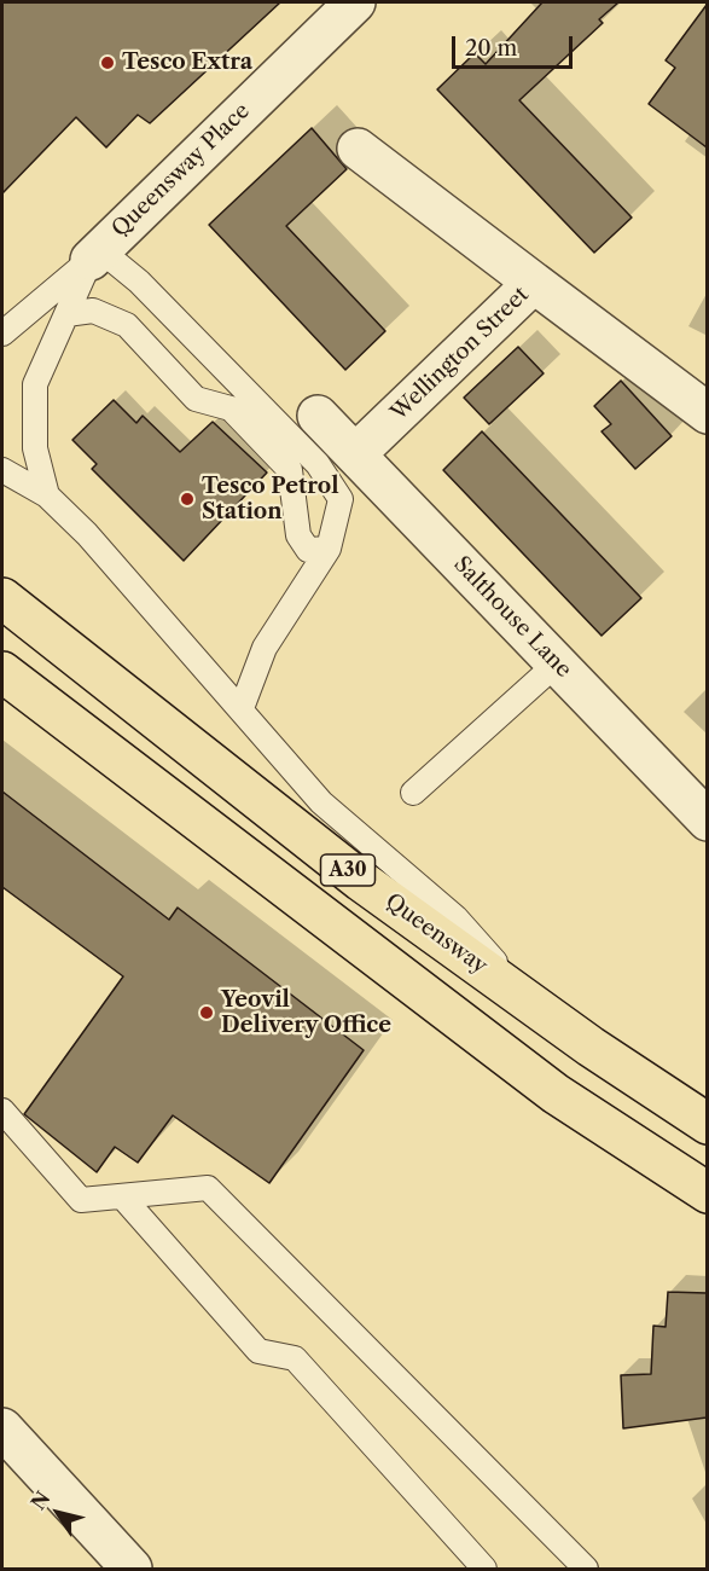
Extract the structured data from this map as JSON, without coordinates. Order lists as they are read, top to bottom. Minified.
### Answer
{"streets":{"highway":["A30","Queensway"],"street":["Queensway Place","Wellington Street","Salthouse Lane"]},"crossings":[["Wellington Street","Salthouse Lane"]],"places":["Tesco Extra","Tesco Petrol Station","Yeovil Delivery Office"],"scale_bar":"20 m","north":"top left"}
